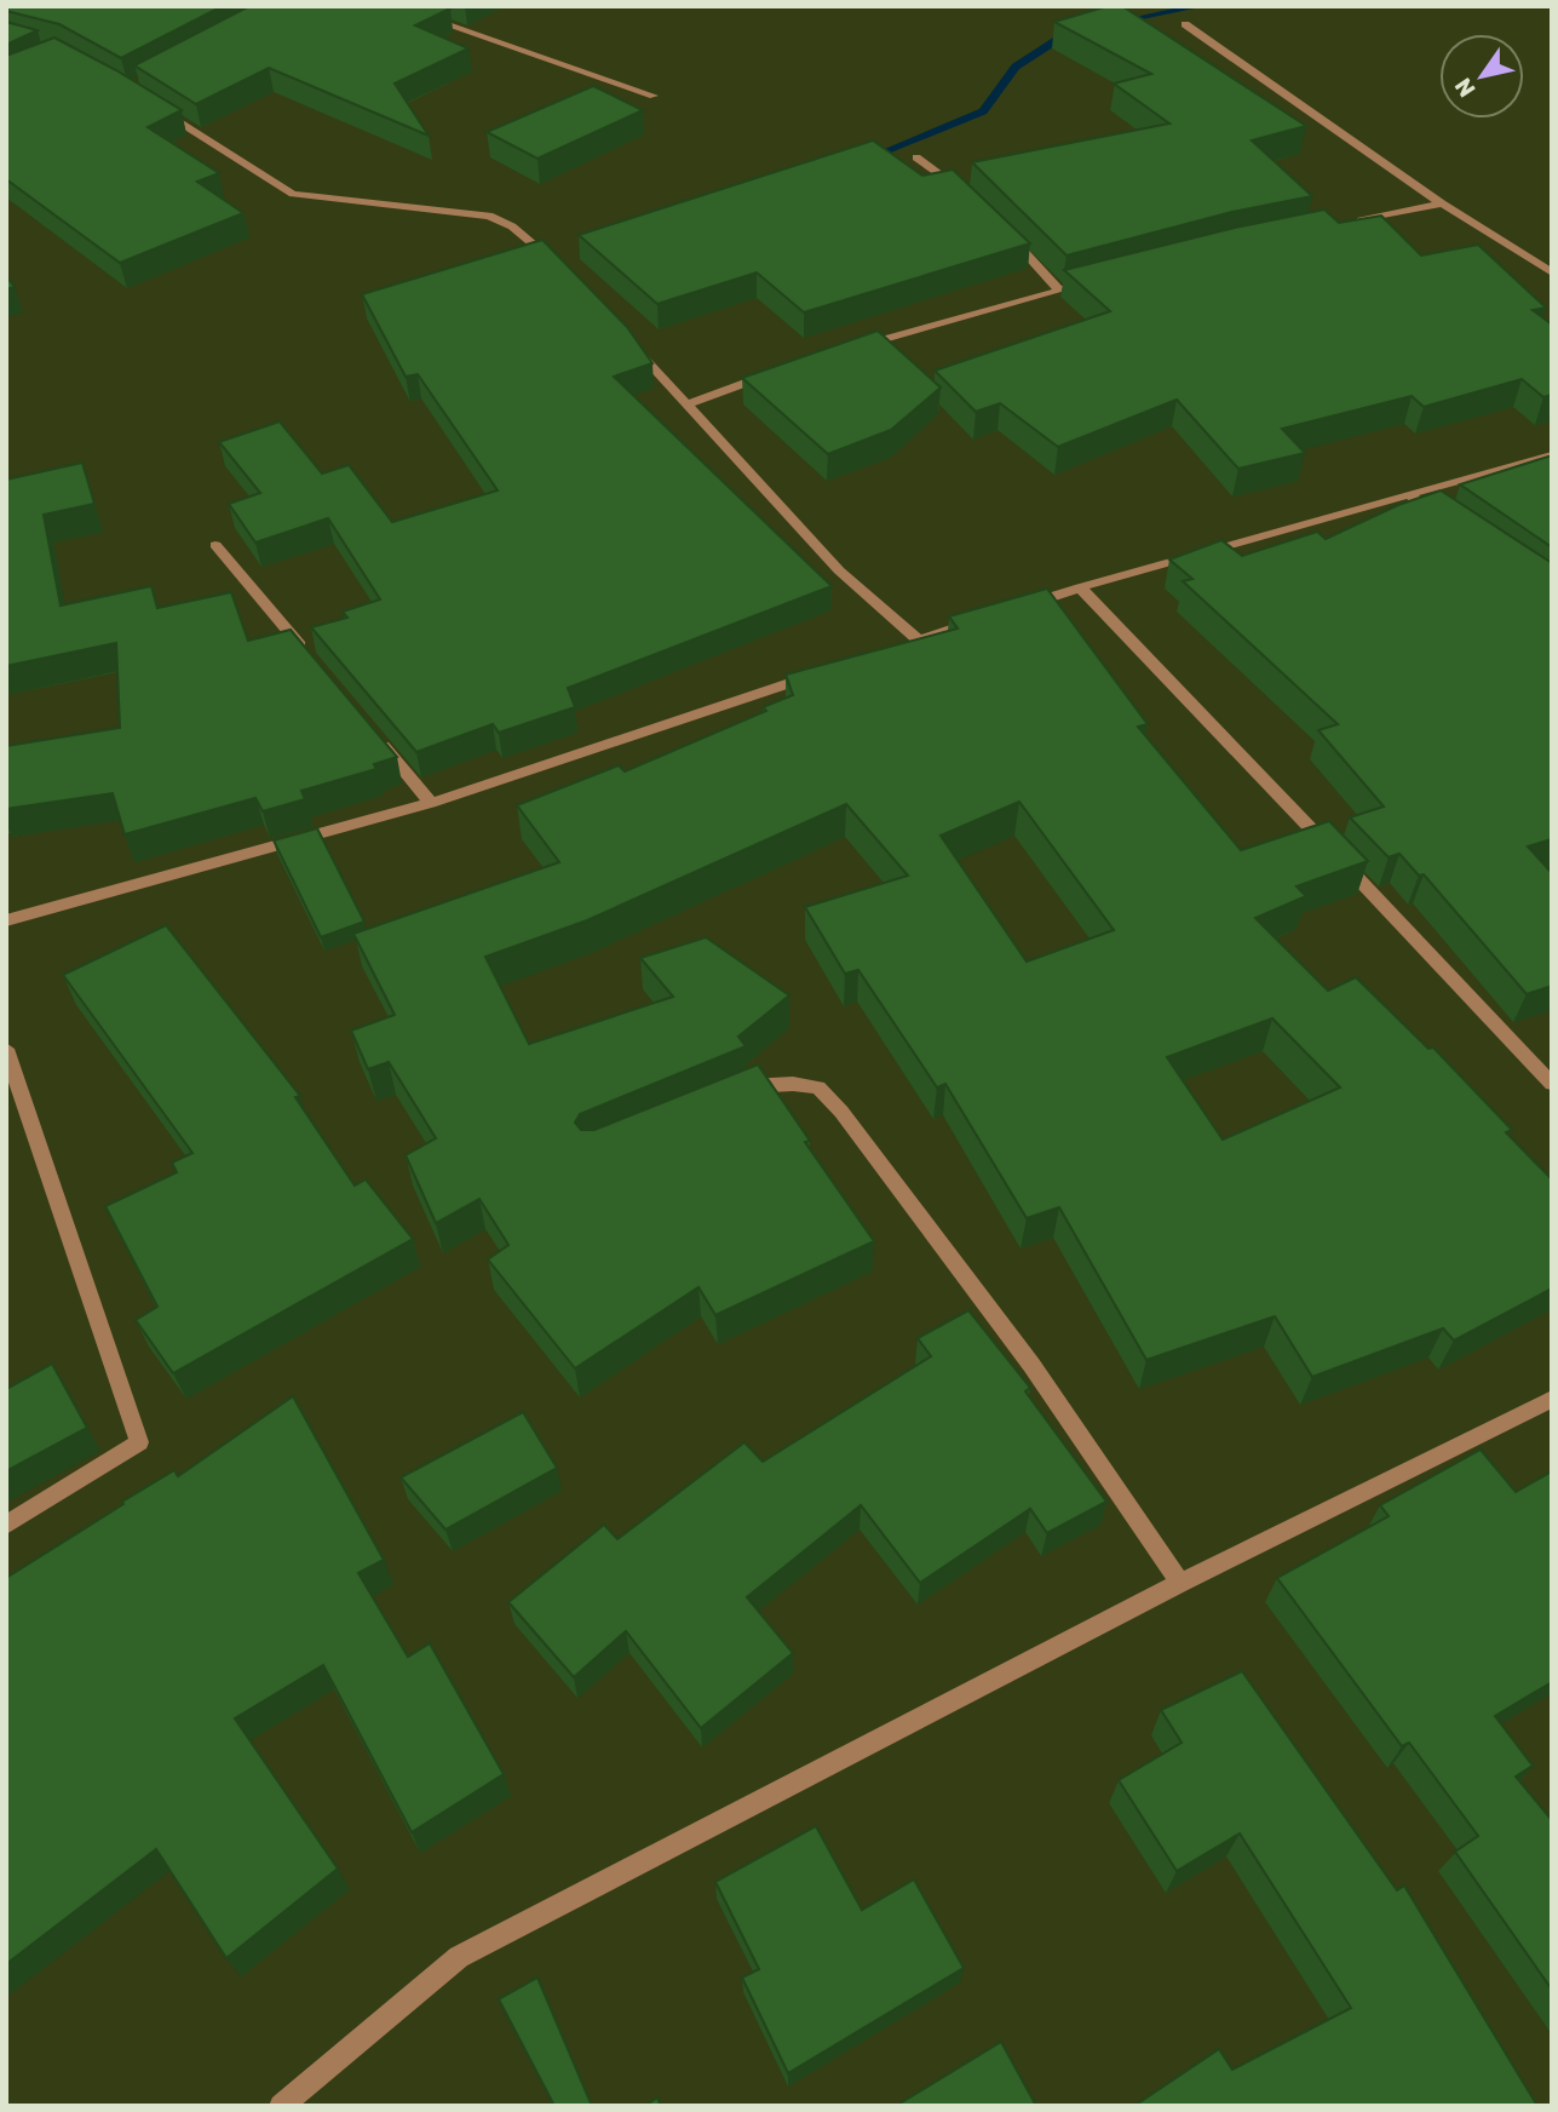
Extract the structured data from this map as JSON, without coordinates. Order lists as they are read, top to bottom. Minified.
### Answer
{"north":"bottom left"}
